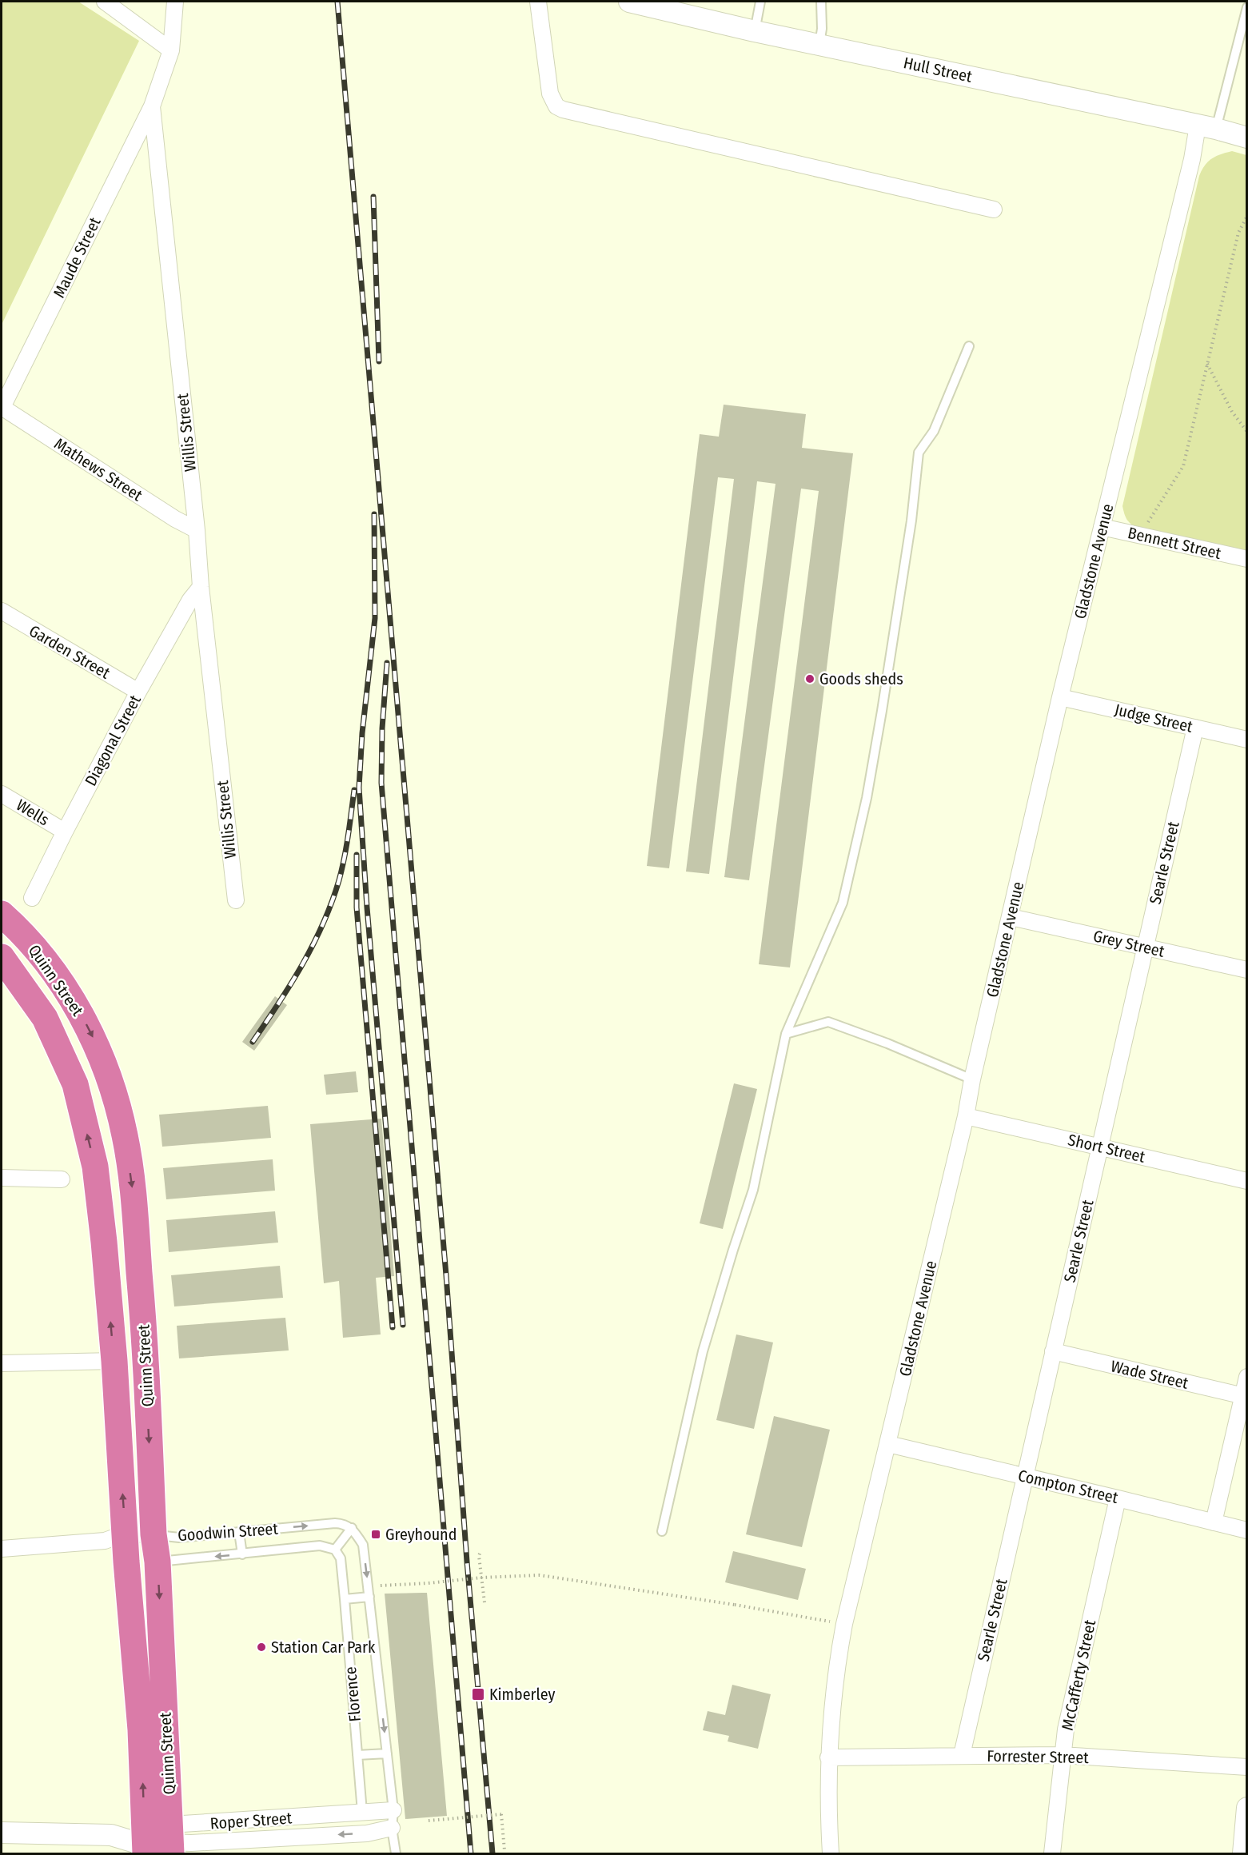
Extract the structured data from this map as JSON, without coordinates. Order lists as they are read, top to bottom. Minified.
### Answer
{"streets":{"highway":["Quinn Street"],"street":["Hull Street","Maude Street","Willis Street","Mathews Street","Bennett Street","Gladstone Avenue","Garden Street","Judge Street","Diagonal Street","Wells","Searle Street","Grey Street","Short Street","Wade Street","Compton Street","Goodwin Street","McCafferty Street","Forrester Street","Roper Street"],"lane":["Florence"]},"crossings":[["Hull Street","Gladstone Avenue"],["Maude Street","Willis Street"],["Maude Street","Mathews Street"],["Willis Street","Mathews Street"],["Willis Street","Diagonal Street"],["Bennett Street","Gladstone Avenue"],["Gladstone Avenue","Judge Street"],["Gladstone Avenue","Grey Street"],["Gladstone Avenue","Short Street"],["Gladstone Avenue","Compton Street"],["Gladstone Avenue","Forrester Street"],["Garden Street","Diagonal Street"],["Judge Street","Searle Street"],["Diagonal Street","Wells"],["Searle Street","Grey Street"],["Searle Street","Short Street"],["Searle Street","Wade Street"],["Searle Street","Compton Street"],["Searle Street","Forrester Street"],["Quinn Street","Goodwin Street"],["Quinn Street","Roper Street"],["Compton Street","McCafferty Street"],["McCafferty Street","Forrester Street"],["Florence","Roper Street"]],"places":{"other":["Goods sheds","Station Car Park"],"transit":["Greyhound","Kimberley"]}}
